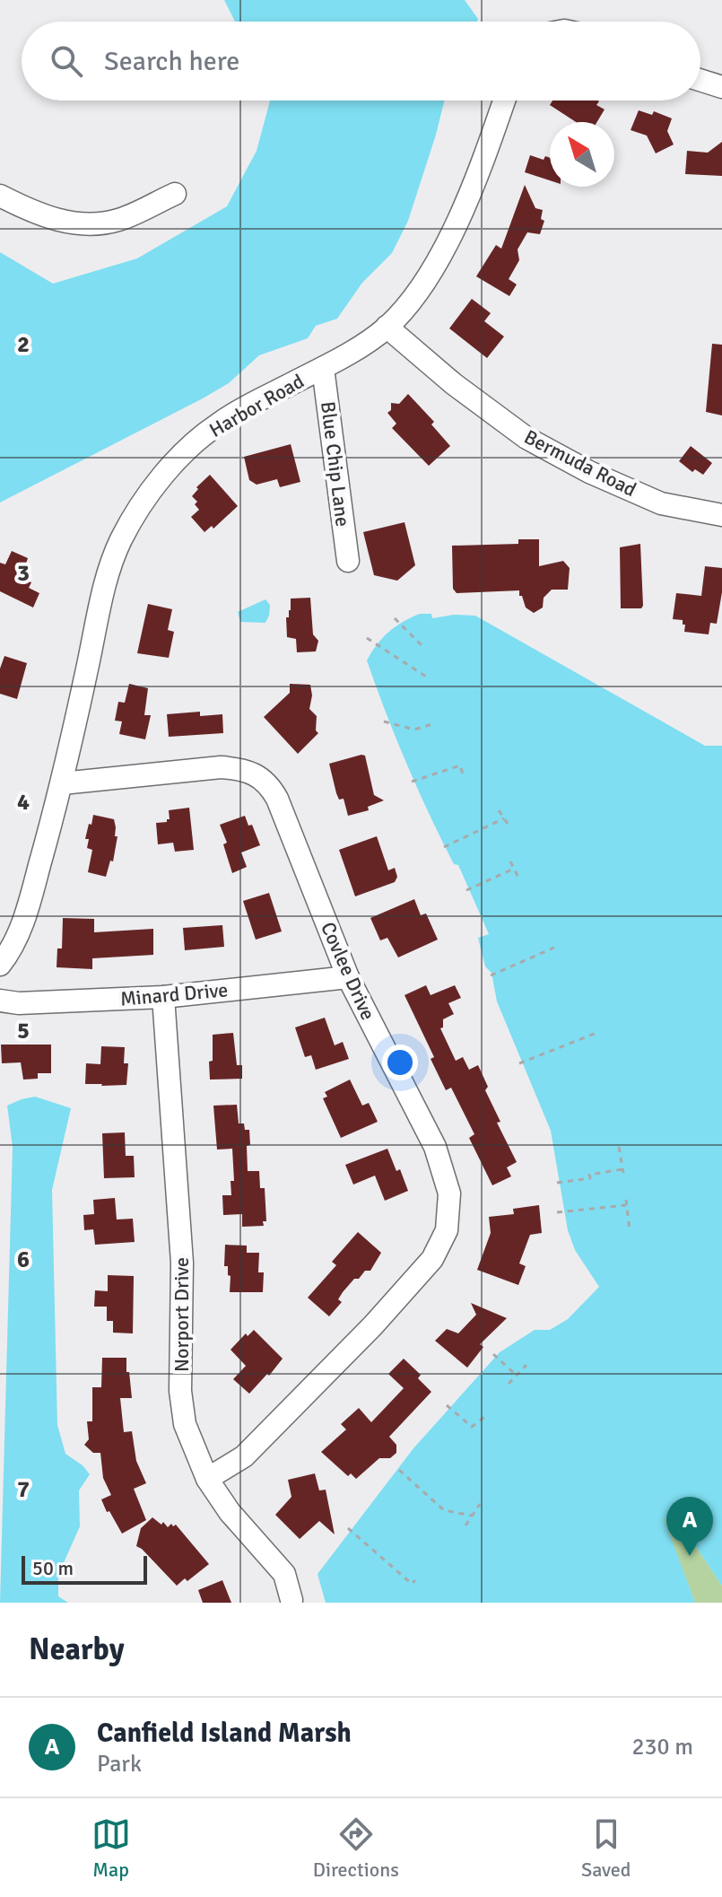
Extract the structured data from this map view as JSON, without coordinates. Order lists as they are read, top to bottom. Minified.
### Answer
{"streets":{"street":["Harbor Road","Bermuda Road","Blue Chip Lane","Covlee Drive","Minard Drive","Norport Drive"]},"crossings":[["Harbor Road","Bermuda Road"],["Harbor Road","Blue Chip Lane"],["Harbor Road","Covlee Drive"],["Covlee Drive","Minard Drive"],["Covlee Drive","Norport Drive"],["Minard Drive","Norport Drive"]],"scale_bar":"50 m","north":"top left","page":{"search":"Search here","pins":"A","scale":"50 m","heading":"Nearby","list":[{"mark":"A","name":"Canfield Island Marsh","note":"Park","value":"230 m"}],"nav":["Map","Directions","Saved"]},"grid":{"rows":["2","3","4","5","6","7"]}}
